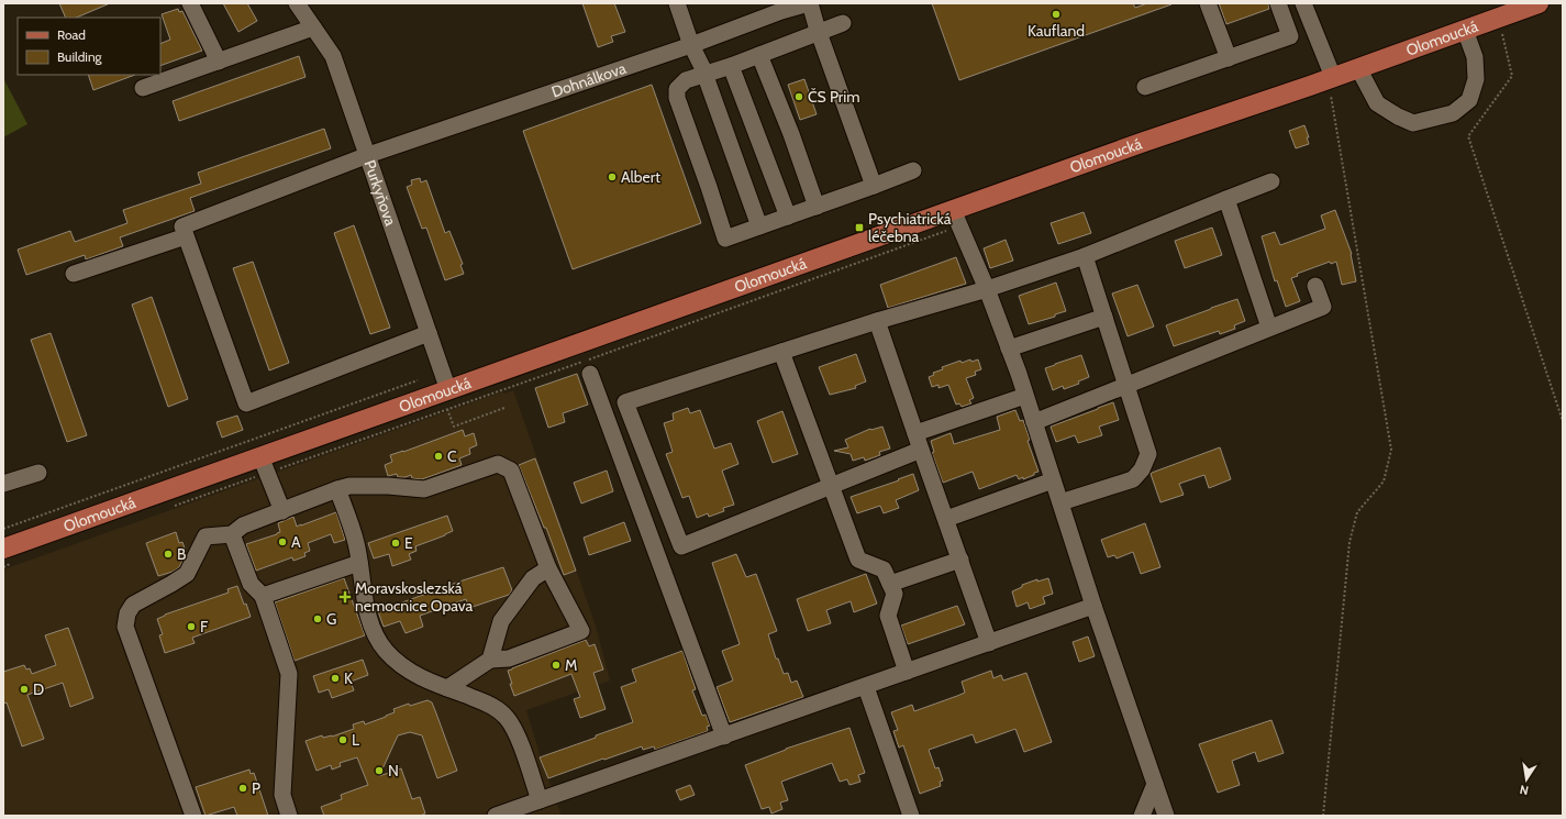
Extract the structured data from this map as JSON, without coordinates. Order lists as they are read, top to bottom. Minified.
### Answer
{"streets":{"main road":["Olomoucká"],"street":["Dohnálkova","Purkyňova"]},"crossings":[["Olomoucká","Purkyňova"],["Dohnálkova","Purkyňova"]],"places":{"other":["Kaufland","ČS Prim","Albert","C","A","E","B","G","F","M","K","D","L","N","P"],"transit":["Psychiatrická léčebna"],"health":["Moravskoslezská nemocnice Opava"]},"legend":["Road","Building"],"north":"bottom"}
